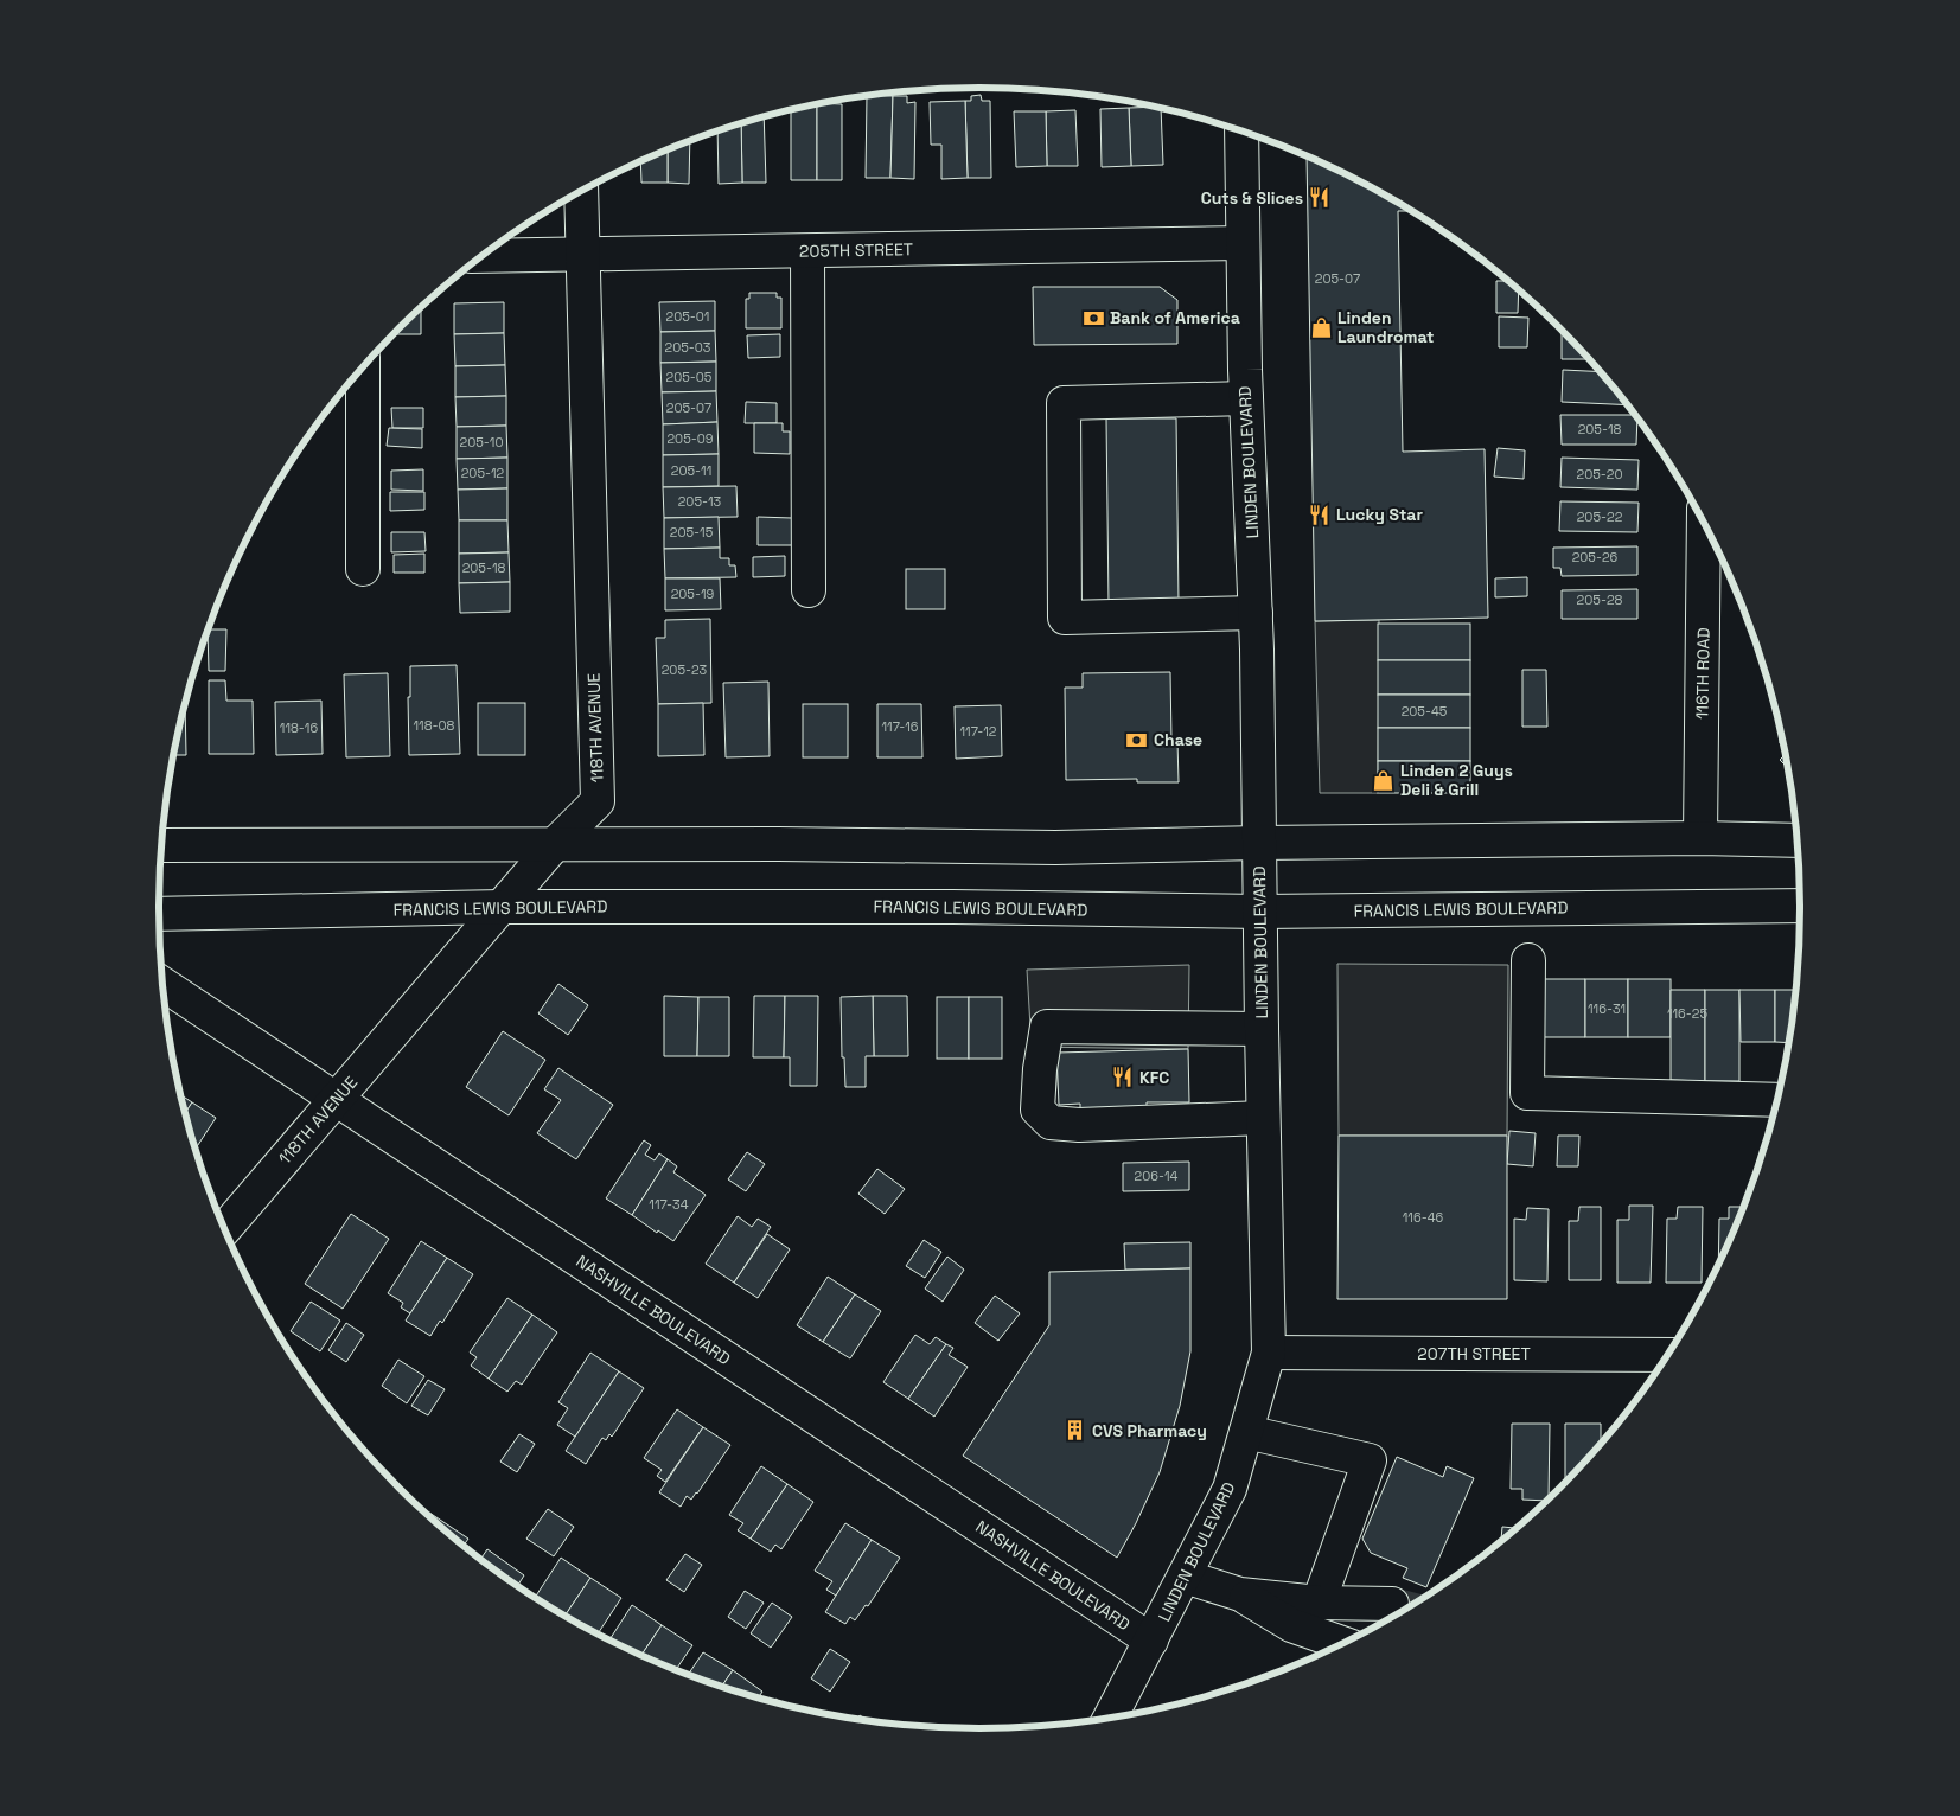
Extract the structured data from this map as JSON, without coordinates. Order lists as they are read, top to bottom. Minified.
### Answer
{"streets":{"main road":["205TH STREET","LINDEN BOULEVARD","116TH ROAD","118TH AVENUE","FRANCIS LEWIS BOULEVARD","NASHVILLE BOULEVARD","207TH STREET"]},"crossings":[["205TH STREET","LINDEN BOULEVARD"],["205TH STREET","118TH AVENUE"],["LINDEN BOULEVARD","FRANCIS LEWIS BOULEVARD"],["LINDEN BOULEVARD","NASHVILLE BOULEVARD"],["LINDEN BOULEVARD","207TH STREET"],["118TH AVENUE","FRANCIS LEWIS BOULEVARD"],["118TH AVENUE","NASHVILLE BOULEVARD"]],"places":{"restaurant":["Cuts & Slices","Lucky Star","KFC"],"bank":["Bank of America","Chase"],"shop":["Linden Laundromat","Linden 2 Guys Deli & Grill"],"building":["CVS Pharmacy"]},"house_numbers":["205-07","205-01","205-03","205-05","205-07","205-18","205-09","205-10","205-11","205-12","205-20","205-13","205-22","205-15","205-26","205-18","205-19","205-28","205-23","205-45","118-08","117-16","118-16","117-12","116-31","116-25","206-14","117-34","116-46"]}
